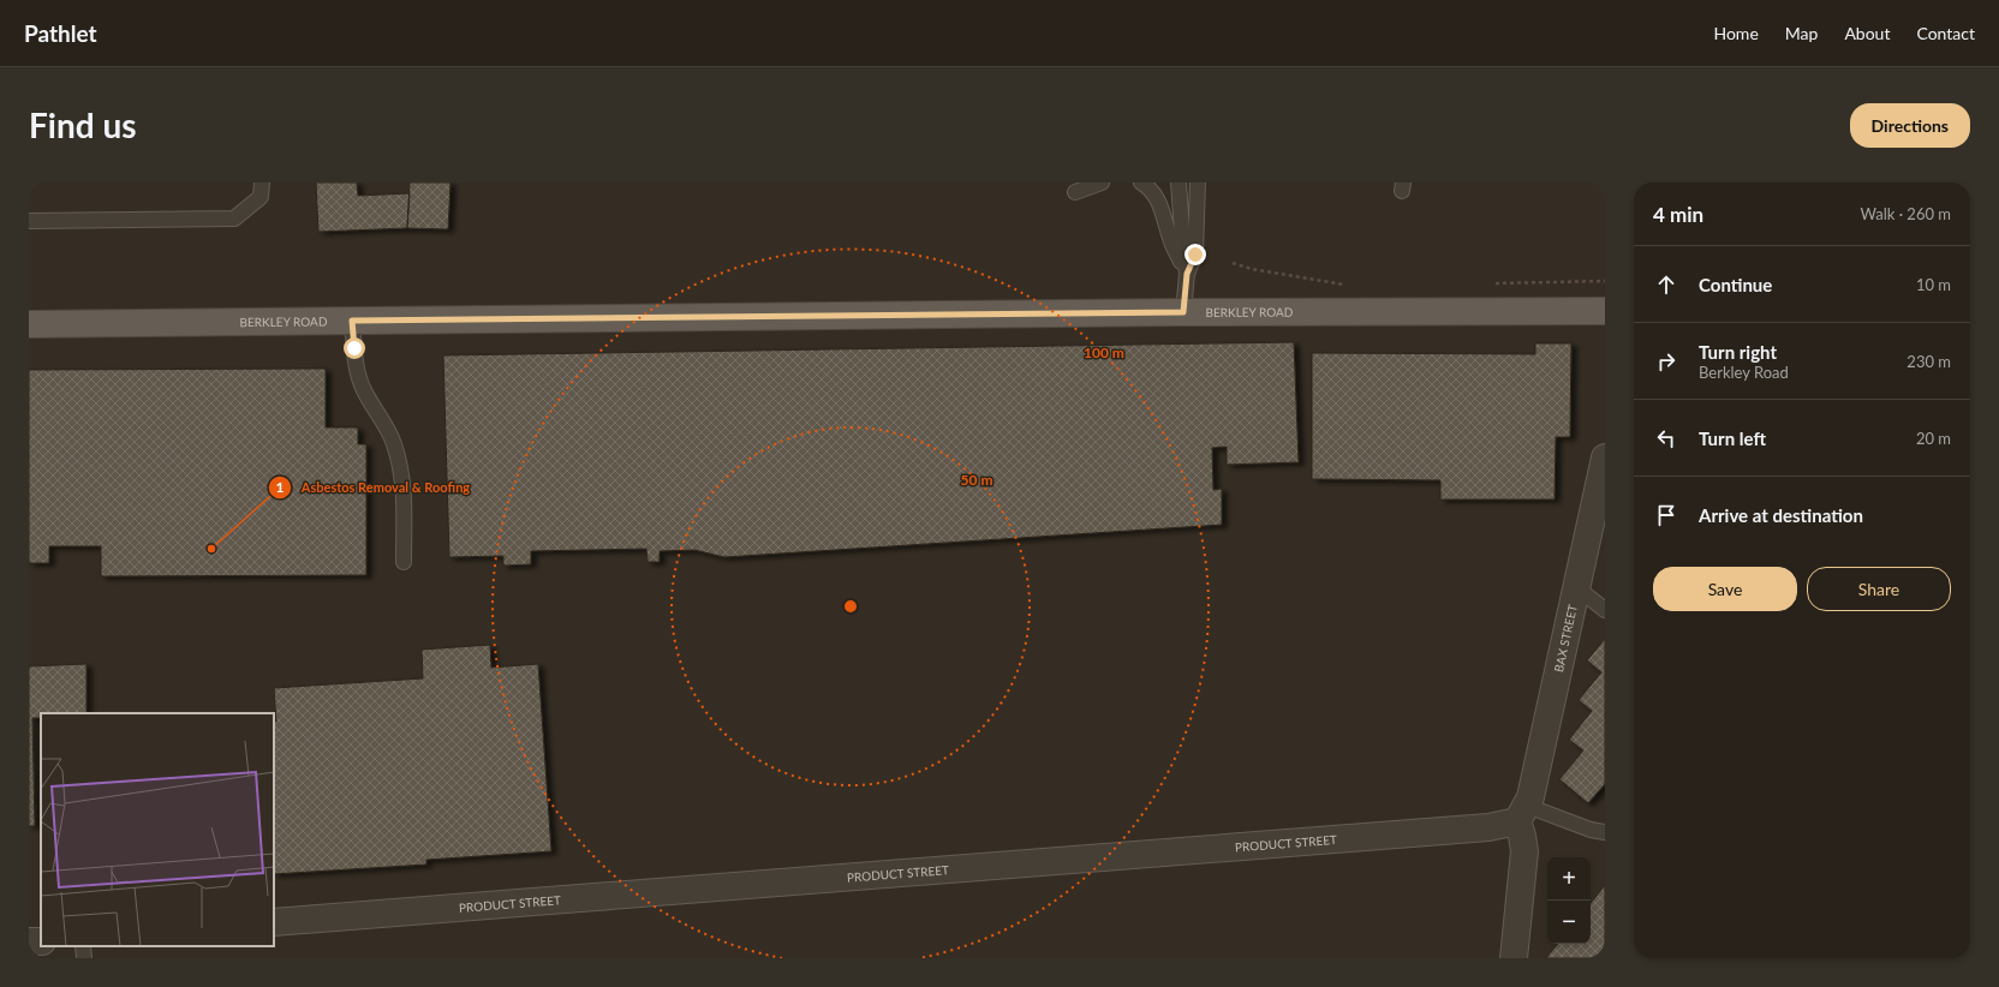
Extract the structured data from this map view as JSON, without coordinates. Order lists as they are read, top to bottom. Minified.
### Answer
{"streets":{"main road":["BERKLEY ROAD"],"street":["BAX STREET","PRODUCT STREET"]},"crossings":[["BAX STREET","PRODUCT STREET"]],"places":["Asbestos Removal & Roofing"],"page":{"header":"Pathlet","nav":["Home","Map","About","Contact"],"buttons":["Directions",["Save","Share"]],"title":"Find us","heading":["4 min","Walk · 260 m"],"list":[["Continue","10 m"],["Turn right","Berkley Road","230 m"],["Turn left","20 m"],"Arrive at destination"],"map_buttons":["+","−"]},"rings":["100 m","50 m"]}
